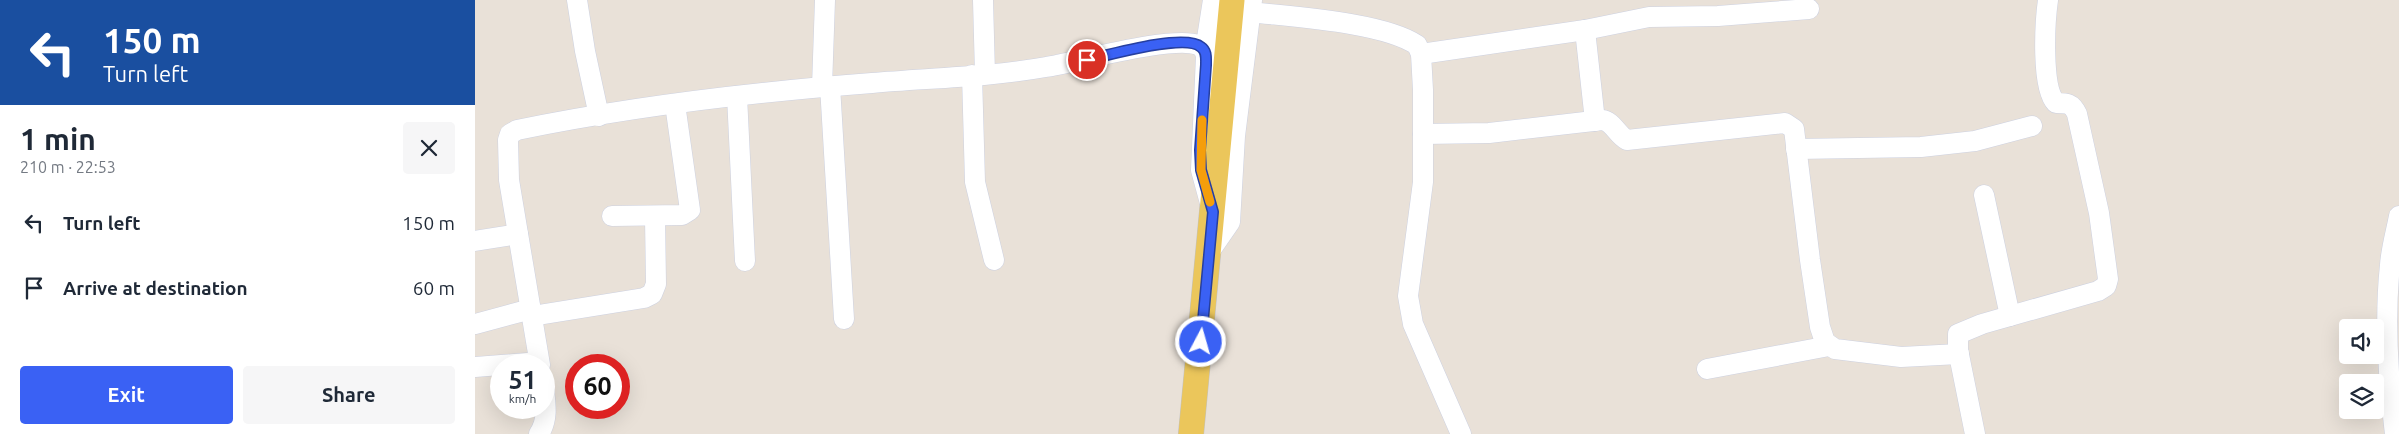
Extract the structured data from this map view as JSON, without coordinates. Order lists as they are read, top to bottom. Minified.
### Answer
{"page":{"turn":["150 m","Turn left"],"heading":["1 min","210 m · 22:53"],"list":[{"name":"Turn left","value":"150 m"},{"name":"Arrive at destination","value":"60 m"}],"speed":"51 km/h","limit":"60","buttons":["Exit","Share"]}}
